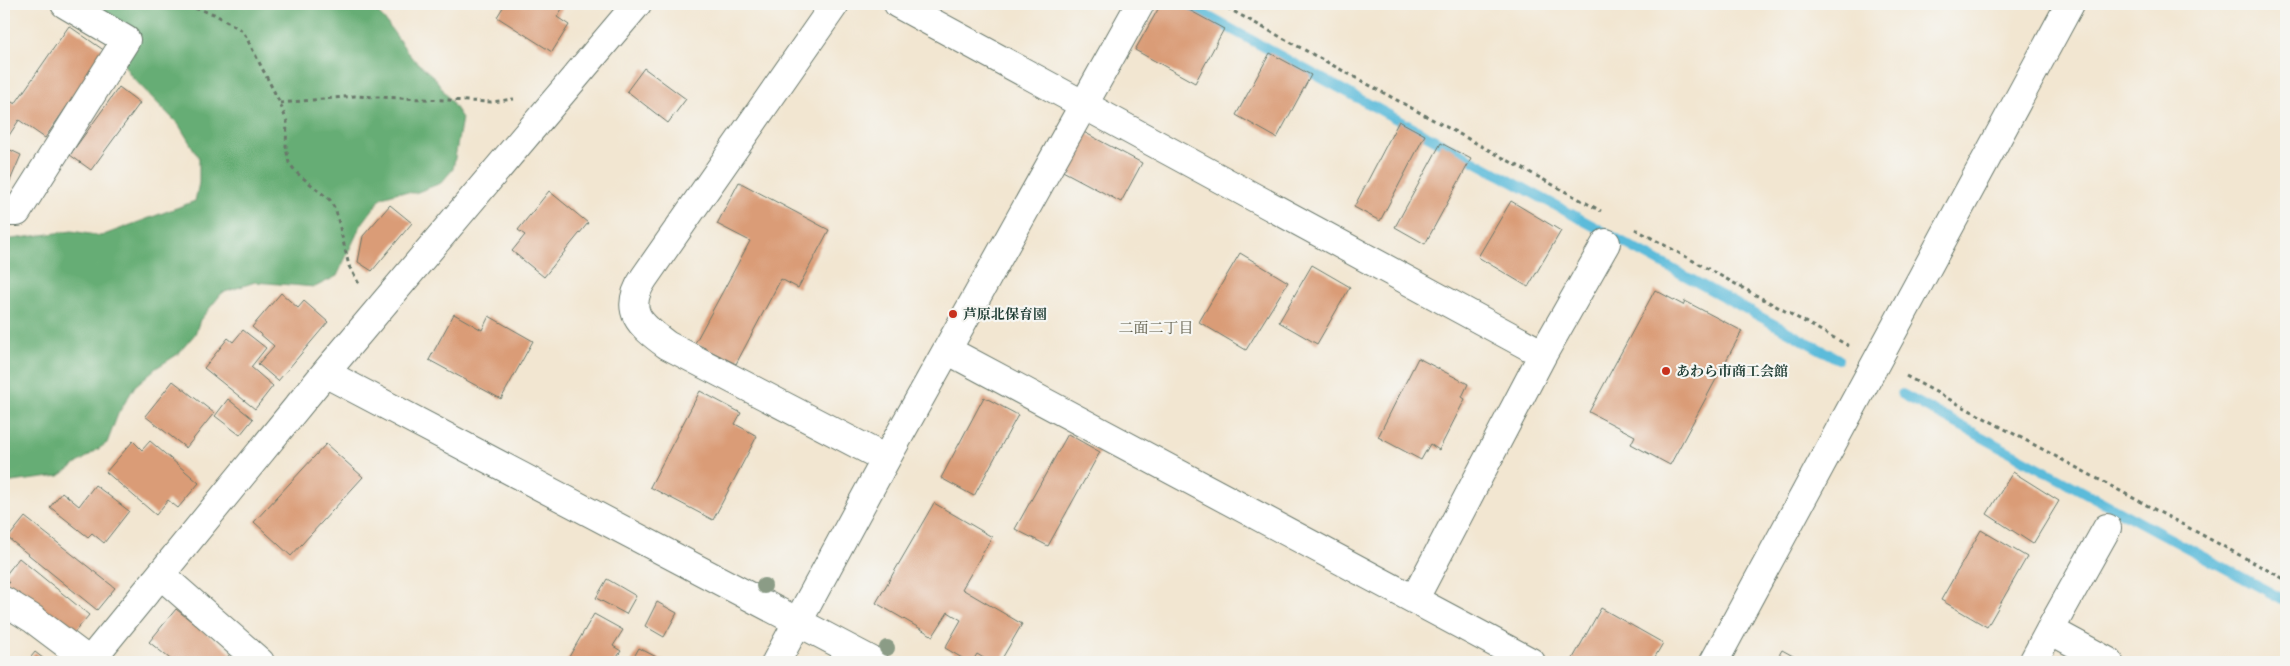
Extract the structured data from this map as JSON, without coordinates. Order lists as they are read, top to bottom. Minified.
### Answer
{"districts":["二面二丁目"],"places":["芦原北保育園","あわら市商工会館"]}
